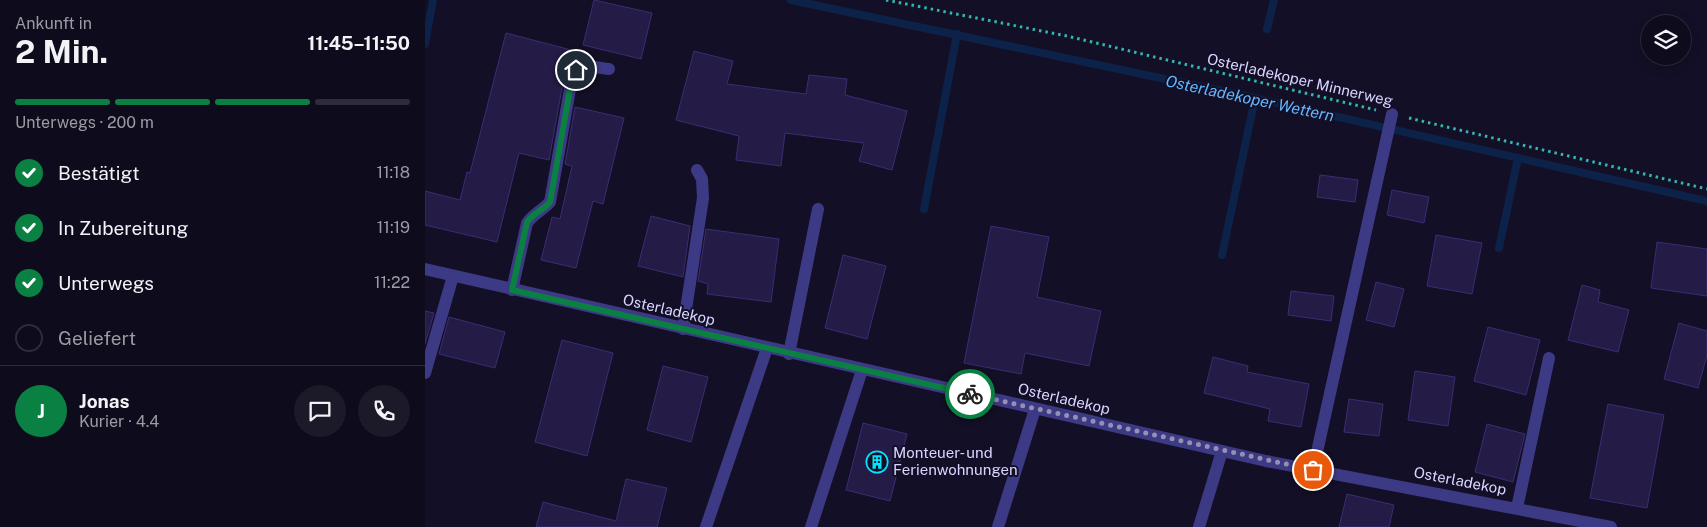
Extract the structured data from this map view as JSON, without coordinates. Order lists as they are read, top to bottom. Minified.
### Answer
{"streets":{"street":["Osterladekop"],"path":["Osterladekoper Minnerweg"]},"water":["Osterladekoper Wettern"],"places":{"building":["Monteuer- und Ferienwohnungen"]},"page":{"heading":["2 Min.","Ankunft in","11:45–11:50"],"panel":["Jonas","Kurier · 4.4"],"bar":"Unterwegs · 200 m","list":[["Bestätigt","11:18"],["In Zubereitung","11:19"],["Unterwegs","11:22"],"Geliefert"],"round":"J"}}
